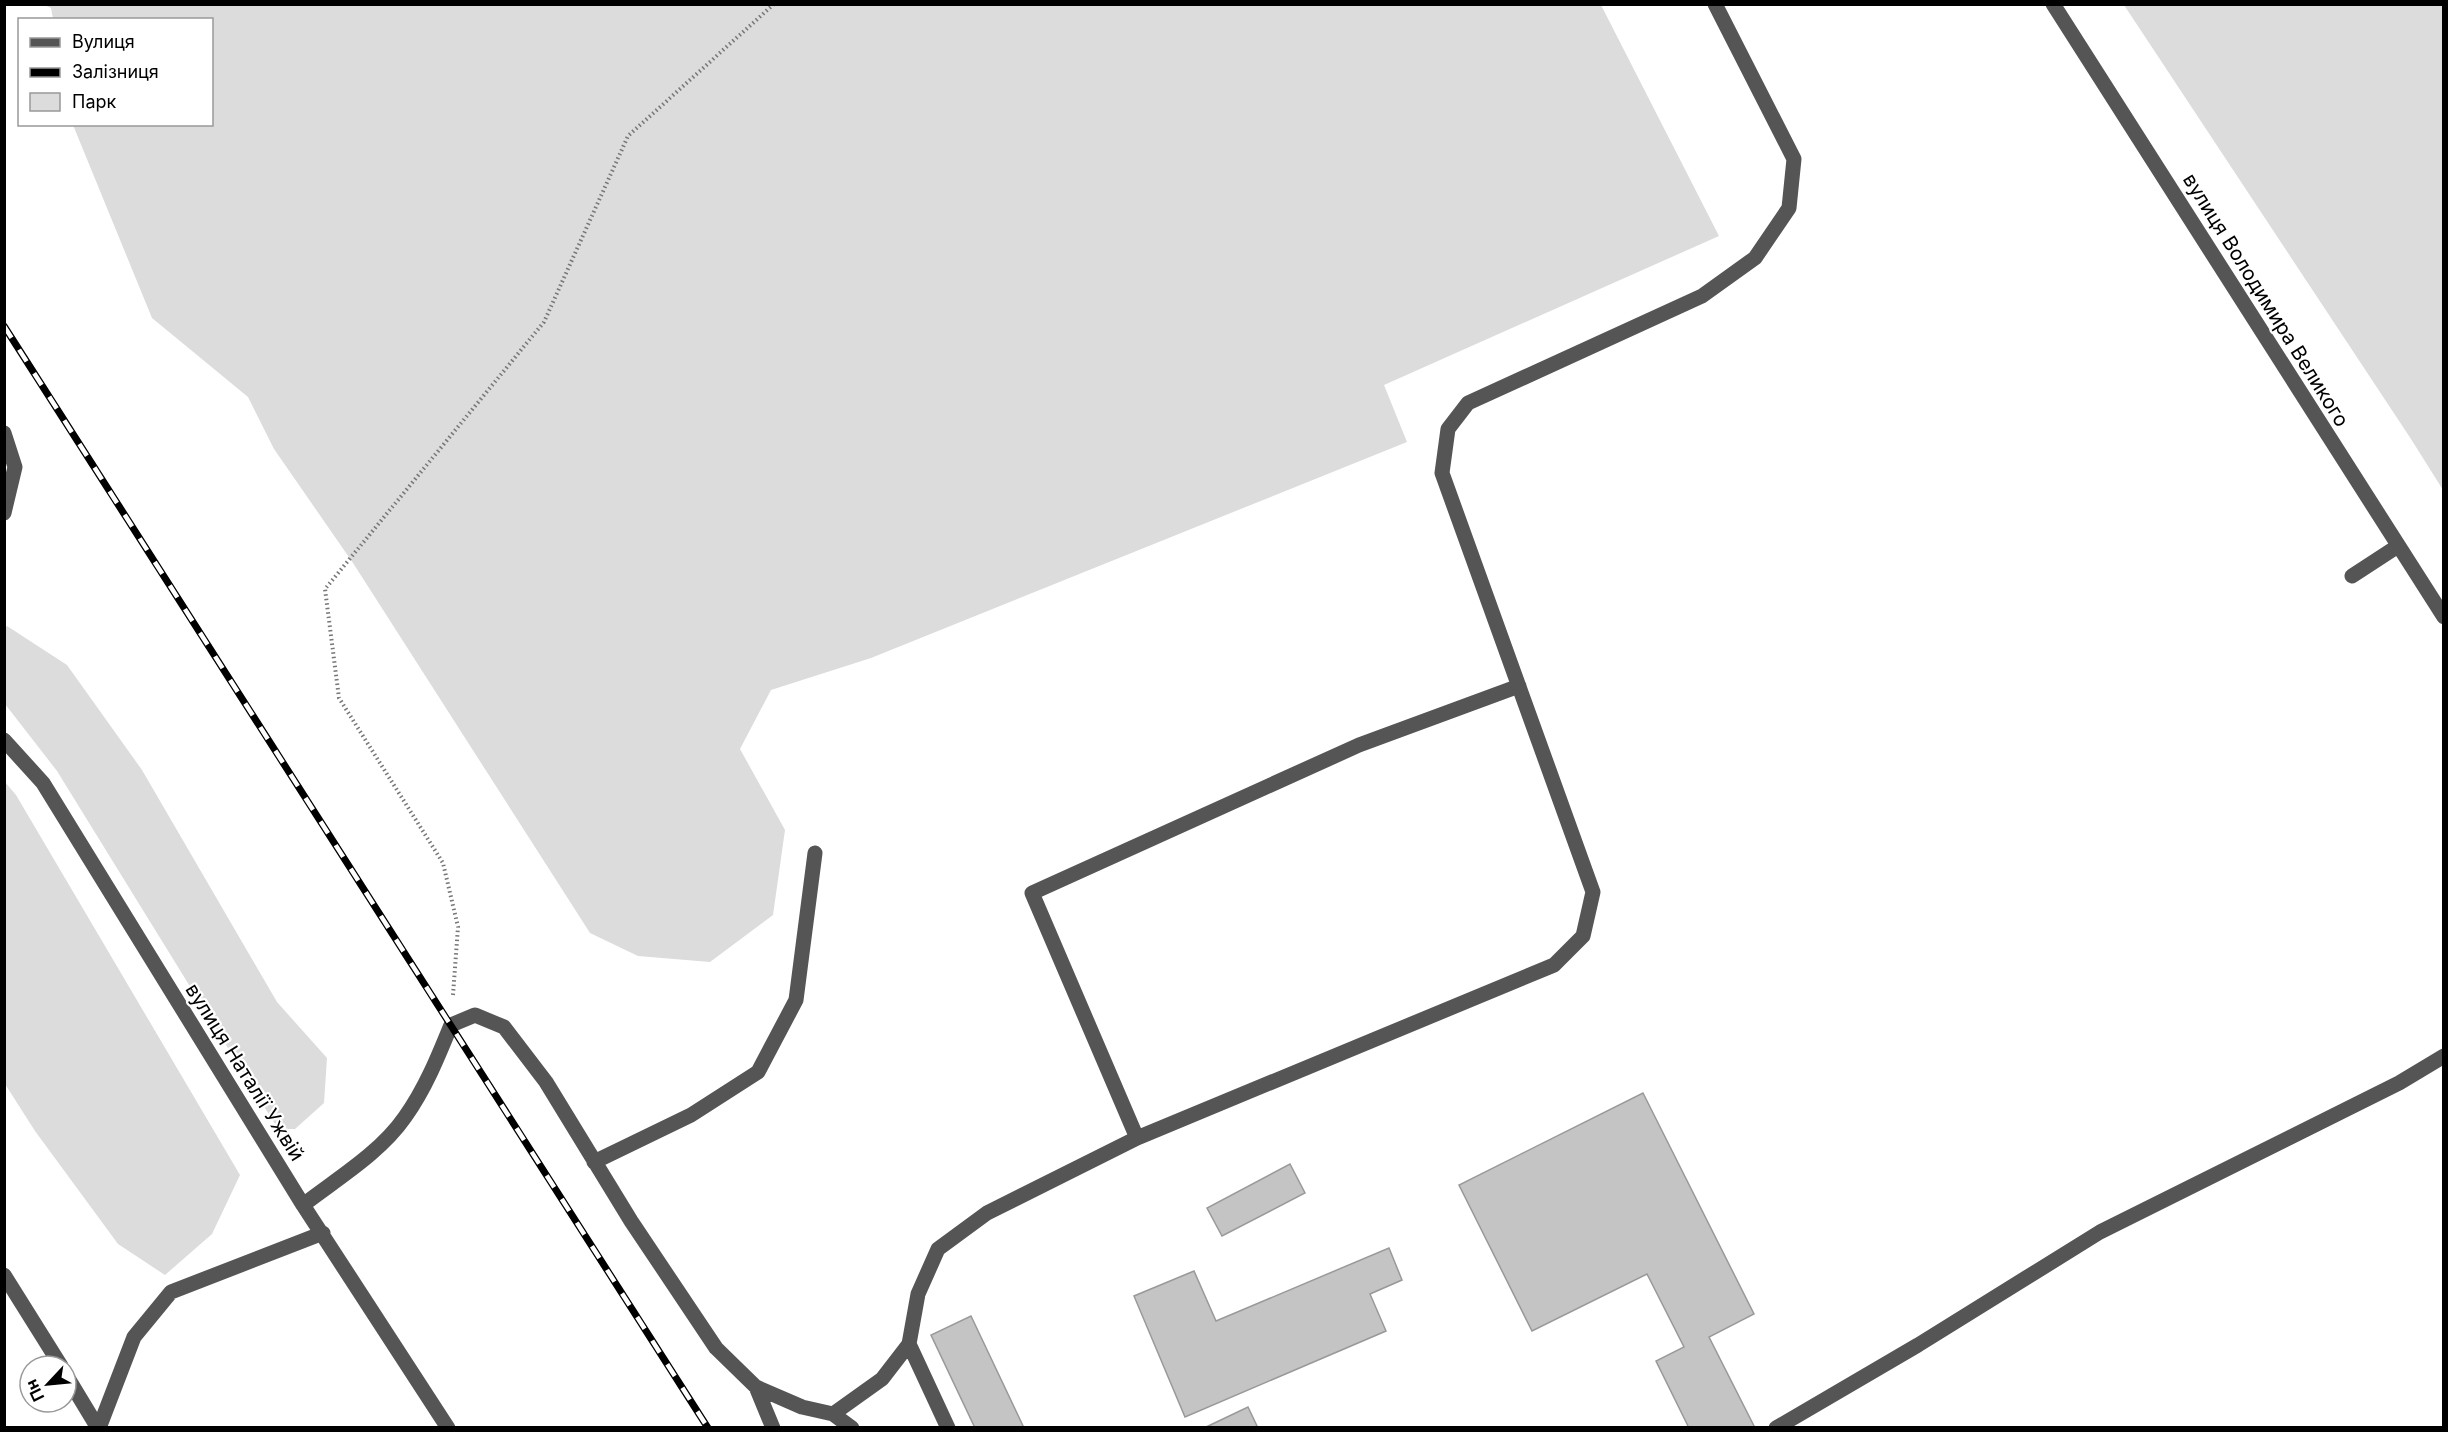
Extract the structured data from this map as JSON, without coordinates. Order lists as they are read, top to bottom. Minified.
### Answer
{"streets":{"street":["вулиця Володимира Великого","вулиця Наталії Ужвій"]},"legend":["Вулиця","Залізниця","Парк"],"north":"bottom left"}
